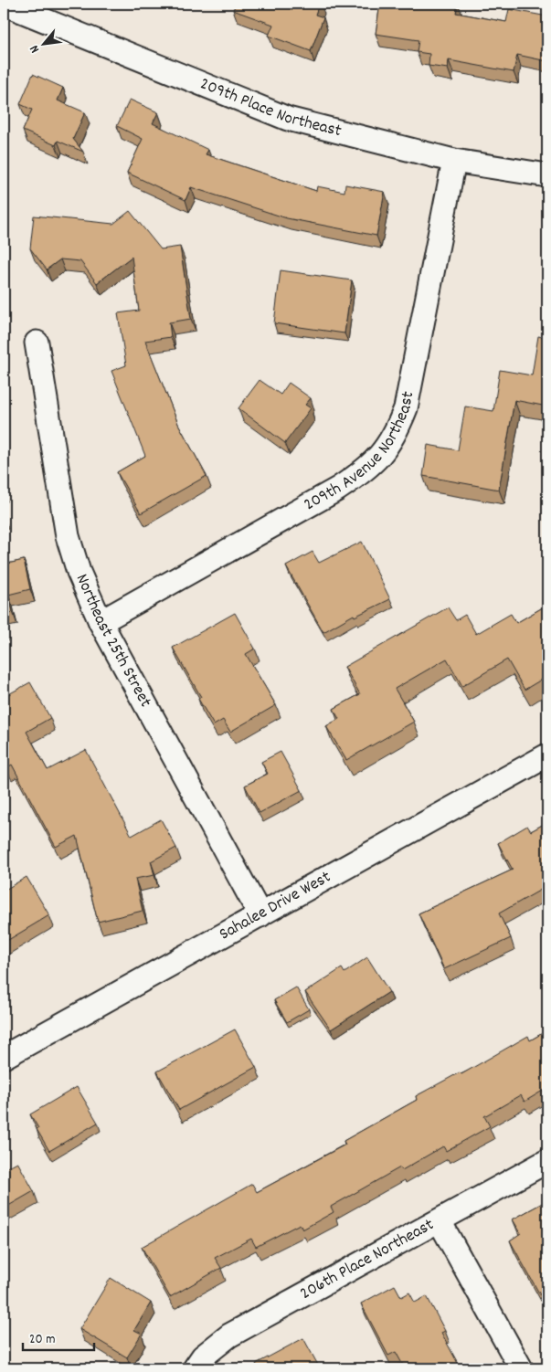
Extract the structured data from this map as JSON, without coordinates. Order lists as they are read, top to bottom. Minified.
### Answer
{"streets":{"street":["209th Place Northeast","209th Avenue Northeast","Northeast 25th Street","Sahalee Drive West","206th Place Northeast"]},"crossings":[["209th Place Northeast","209th Avenue Northeast"],["209th Avenue Northeast","Northeast 25th Street"],["Northeast 25th Street","Sahalee Drive West"]],"scale_bar":"20 m","north":"bottom left"}
